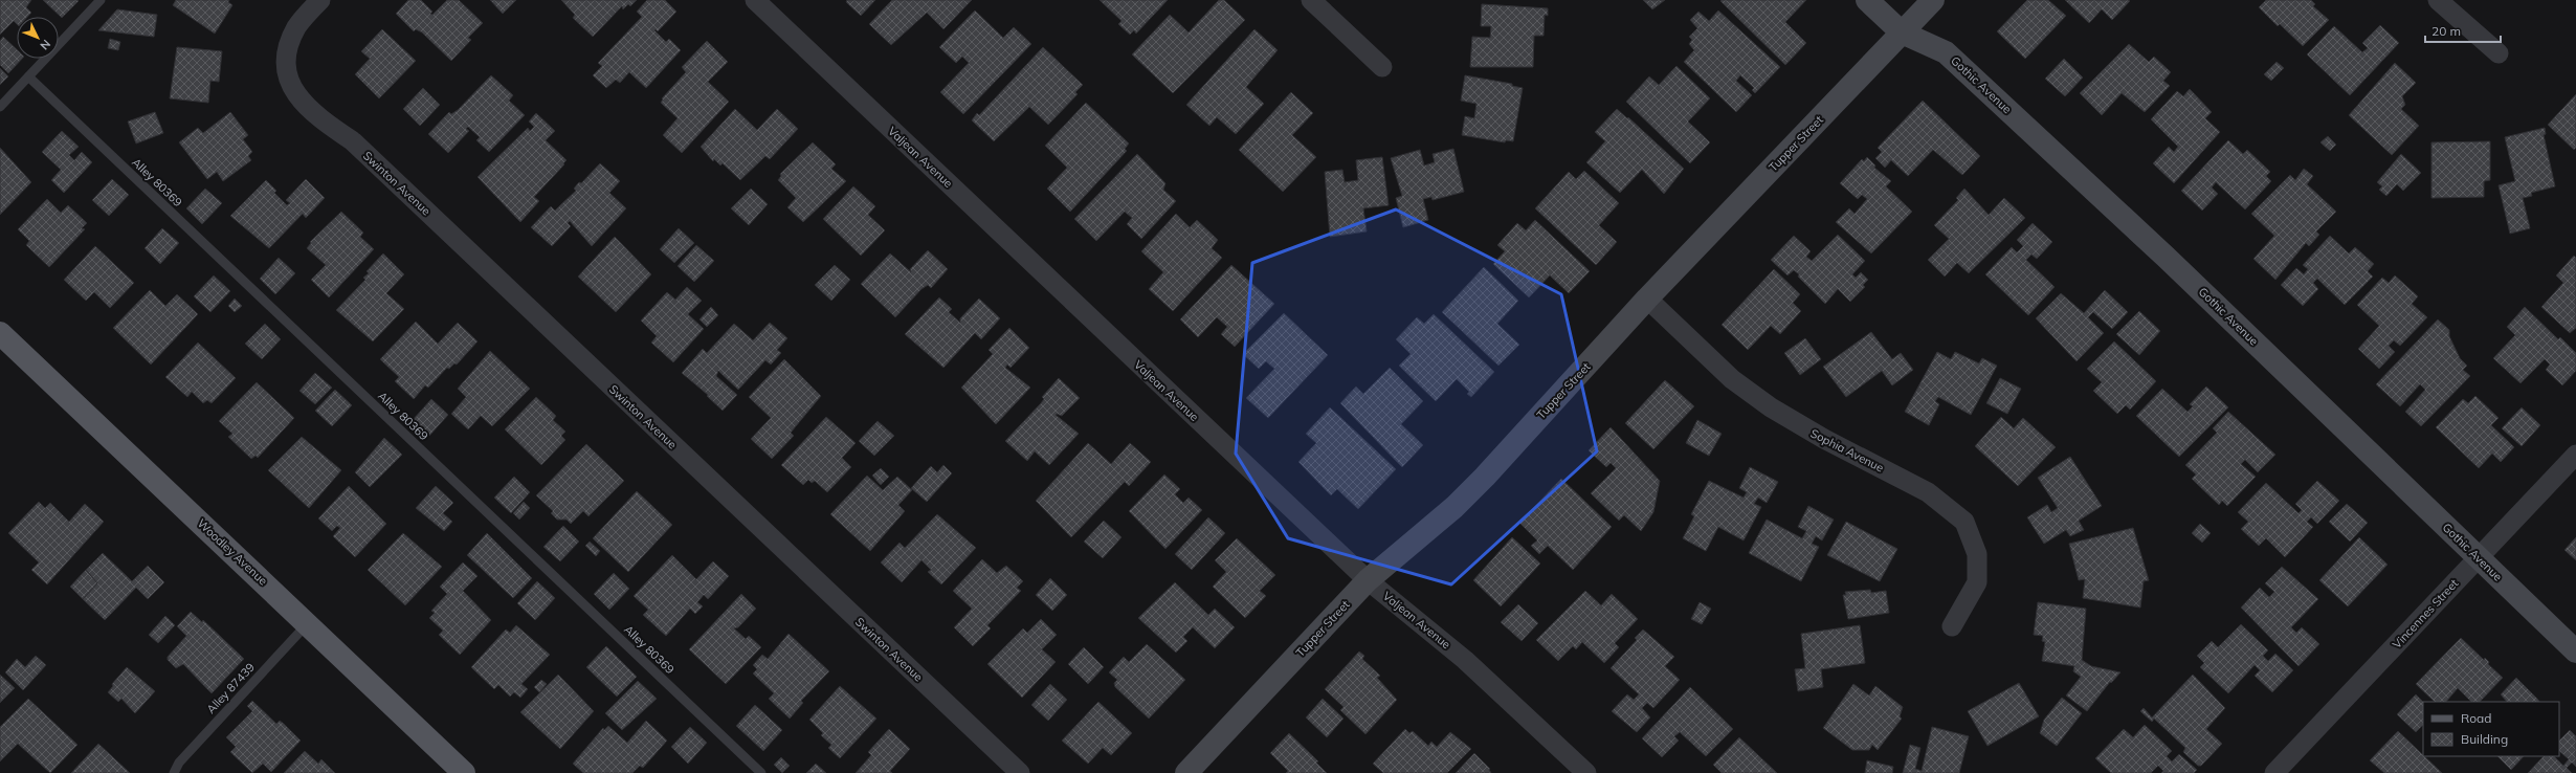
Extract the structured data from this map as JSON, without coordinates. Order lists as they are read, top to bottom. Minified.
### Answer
{"streets":{"main road":["Woodley Avenue"],"street":["Gothic Avenue","Tupper Street","Valjean Avenue","Swinton Avenue","Sophia Avenue","Vincennes Street"],"lane":["Alley 80369","Alley 87439"]},"crossings":[["Gothic Avenue","Tupper Street"],["Gothic Avenue","Vincennes Street"],["Tupper Street","Valjean Avenue"],["Tupper Street","Sophia Avenue"],["Woodley Avenue","Alley 87439"]],"legend":["Road","Building"],"scale_bar":"20 m","north":"bottom right"}
